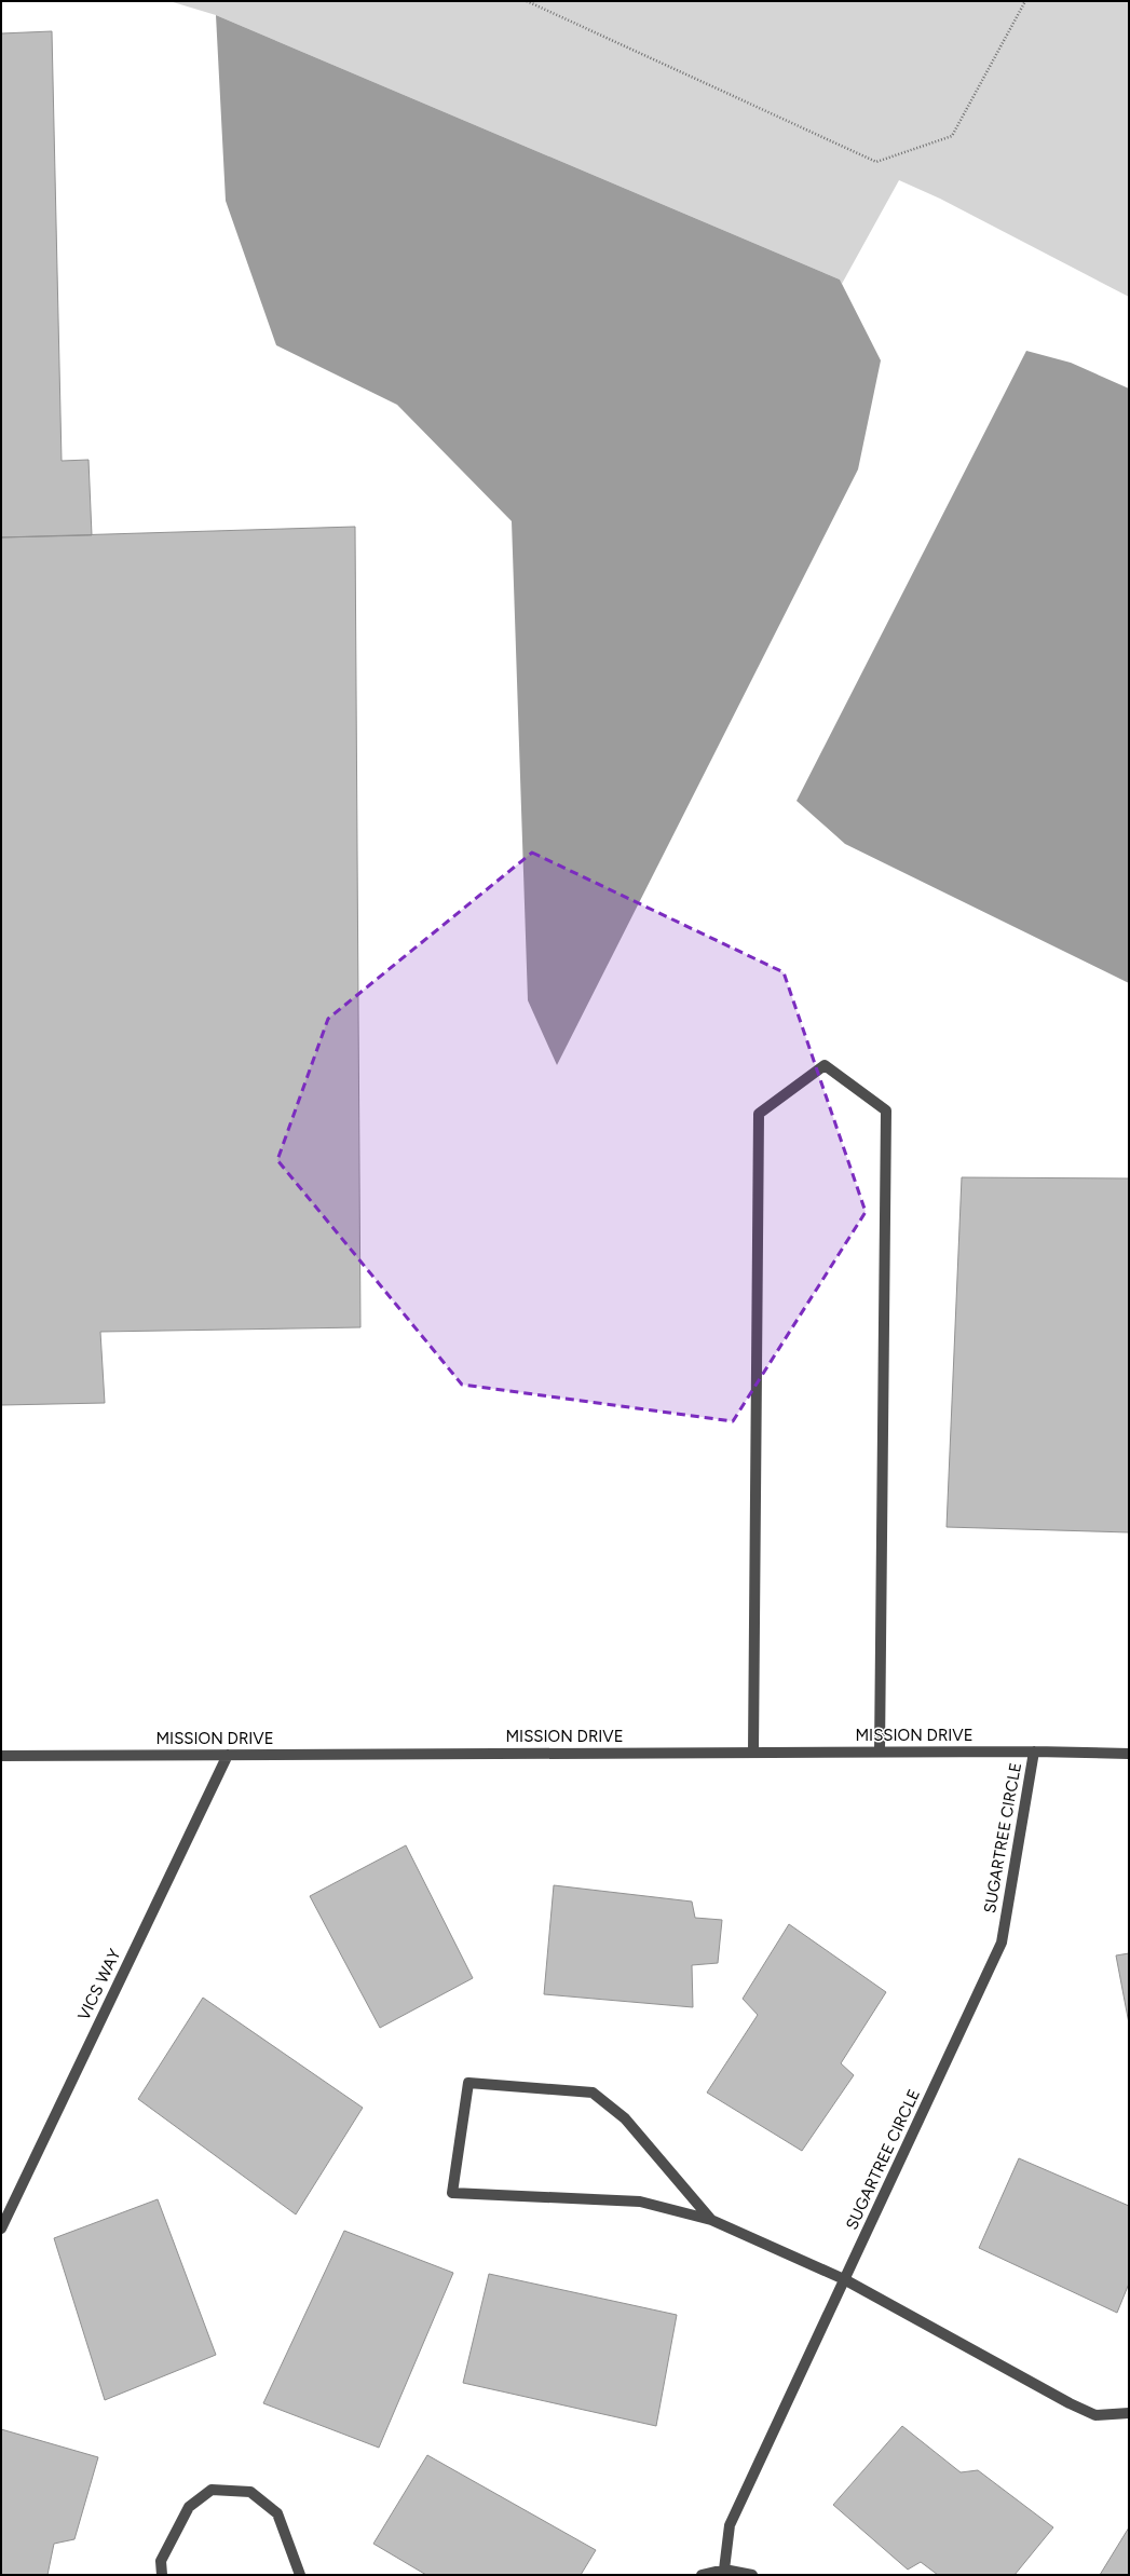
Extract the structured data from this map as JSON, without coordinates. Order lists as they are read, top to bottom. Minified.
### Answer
{"streets":{"street":["MISSION DRIVE","SUGARTREE CIRCLE","VICS WAY"]},"crossings":[["MISSION DRIVE","SUGARTREE CIRCLE"],["MISSION DRIVE","VICS WAY"]]}
